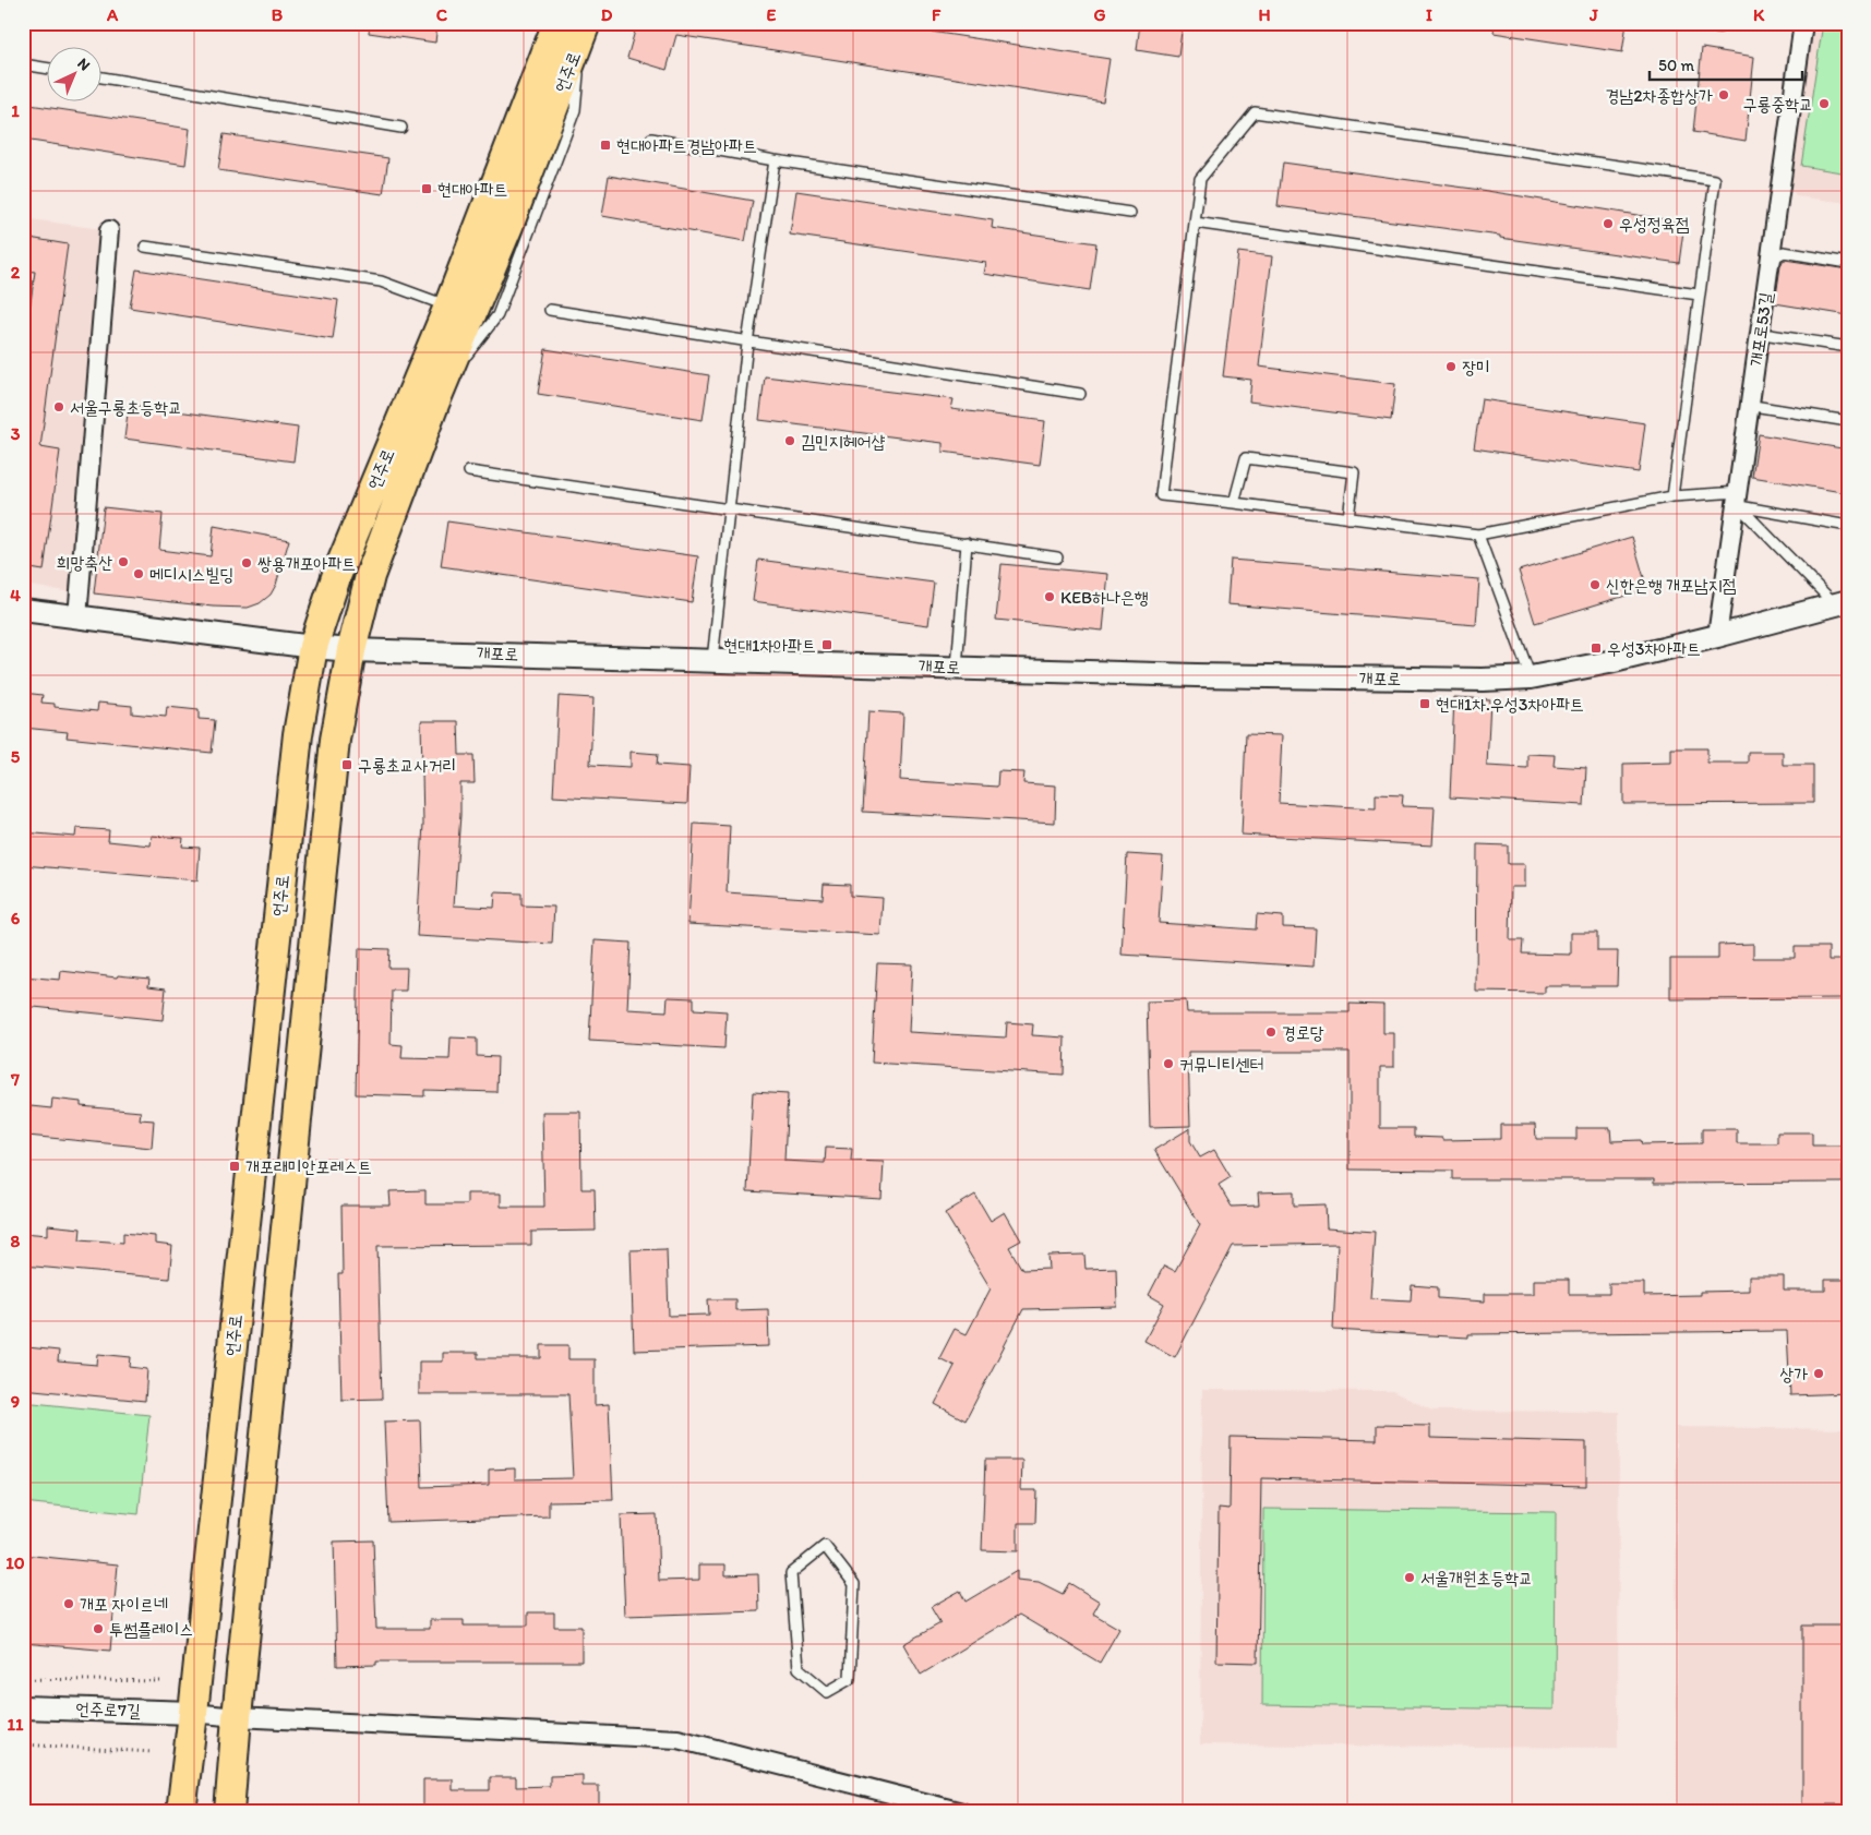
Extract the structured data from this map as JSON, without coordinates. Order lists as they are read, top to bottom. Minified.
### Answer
{"streets":{"main road":["언주로"],"street":["개포로53길","개포로","언주로7길"]},"crossings":[["언주로","개포로"],["언주로","언주로7길"],["개포로53길","개포로"]],"places":{"other":["경남2차종합상가","구룡중학교","우성정육점","장미","서울구룡초등학교","김민지헤어샵","희망축산","쌍용개포아파트","메디시스빌딩","신한은행 개포남지점","KEB하나은행","경로당","커뮤니티센터","상가","서울개원초등학교","개포 자이르네","투썸플레이스"],"transit":["현대아파트경남아파트","현대아파트","현대1차아파트","우성3차아파트","현대1차.우성3차아파트","구룡초교사거리","개포래미안포레스트"]},"scale_bar":"50 m","north":"top right","grid":{"columns":["A","B","C","D","E","F","G","H","I","J","K"],"rows":["1","2","3","4","5","6","7","8","9","10","11"]}}
